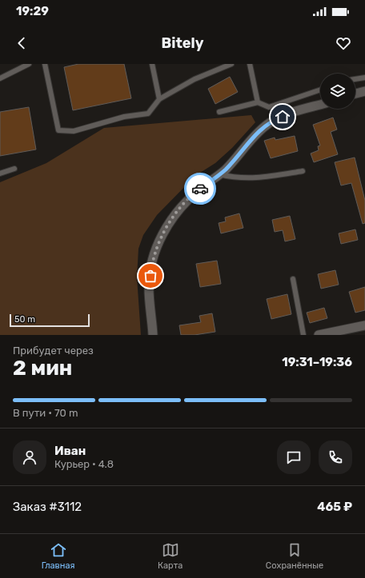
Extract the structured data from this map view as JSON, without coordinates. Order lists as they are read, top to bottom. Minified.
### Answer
{"scale_bar":"50 m","page":{"status":"19:29","header":"Bitely","scale":"50 m","heading":["2 мин","Прибудет через","19:31–19:36"],"panel":["Иван","Курьер · 4.8","Заказ #3112","465 ₽"],"bar":"В пути · 70 m","tabs":["Главная","Карта","Сохранённые"]}}
